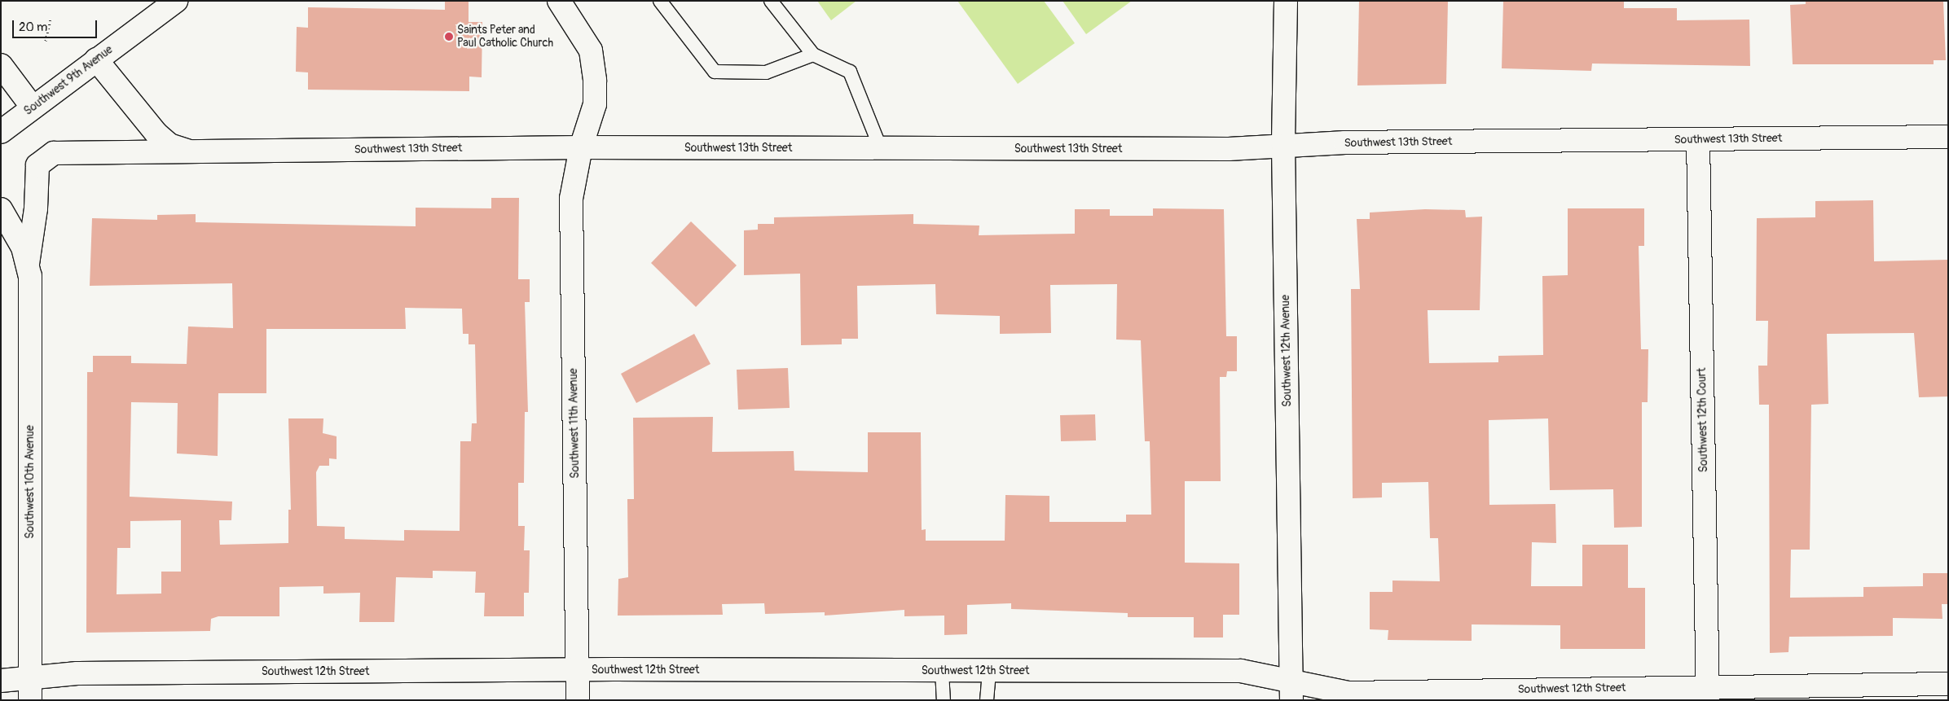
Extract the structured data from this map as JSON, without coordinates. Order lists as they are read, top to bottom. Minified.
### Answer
{"streets":{"street":["Southwest 9th Avenue","Southwest 13th Street","Southwest 12th Avenue","Southwest 12th Court","Southwest 11th Avenue","Southwest 10th Avenue","Southwest 12th Street"]},"crossings":[["Southwest 9th Avenue","Southwest 13th Street"],["Southwest 13th Street","Southwest 12th Avenue"],["Southwest 13th Street","Southwest 12th Court"],["Southwest 13th Street","Southwest 11th Avenue"],["Southwest 13th Street","Southwest 10th Avenue"],["Southwest 12th Avenue","Southwest 12th Street"],["Southwest 12th Court","Southwest 12th Street"],["Southwest 11th Avenue","Southwest 12th Street"],["Southwest 10th Avenue","Southwest 12th Street"]],"places":["Saints Peter and Paul Catholic Church"],"scale_bar":"20 m"}
